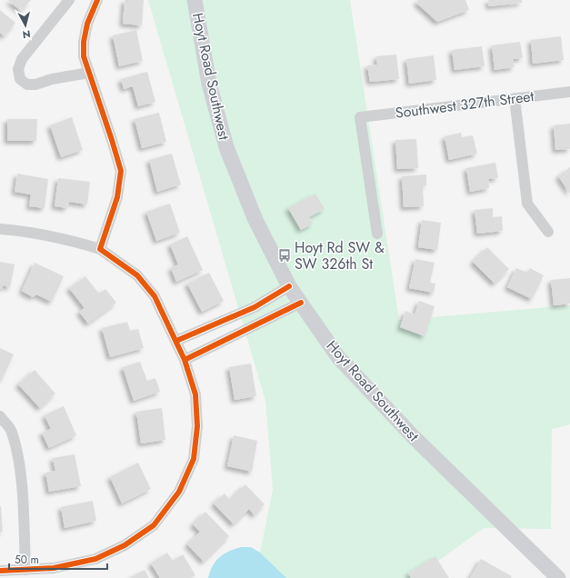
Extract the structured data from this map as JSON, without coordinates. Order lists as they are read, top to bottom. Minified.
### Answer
{"streets":{"main road":["Hoyt Road Southwest"],"street":["Southwest 327th Street"]},"places":{"bus stop":["Hoyt Rd SW & SW 326th St"]},"scale_bar":"50 m","north":"bottom"}
